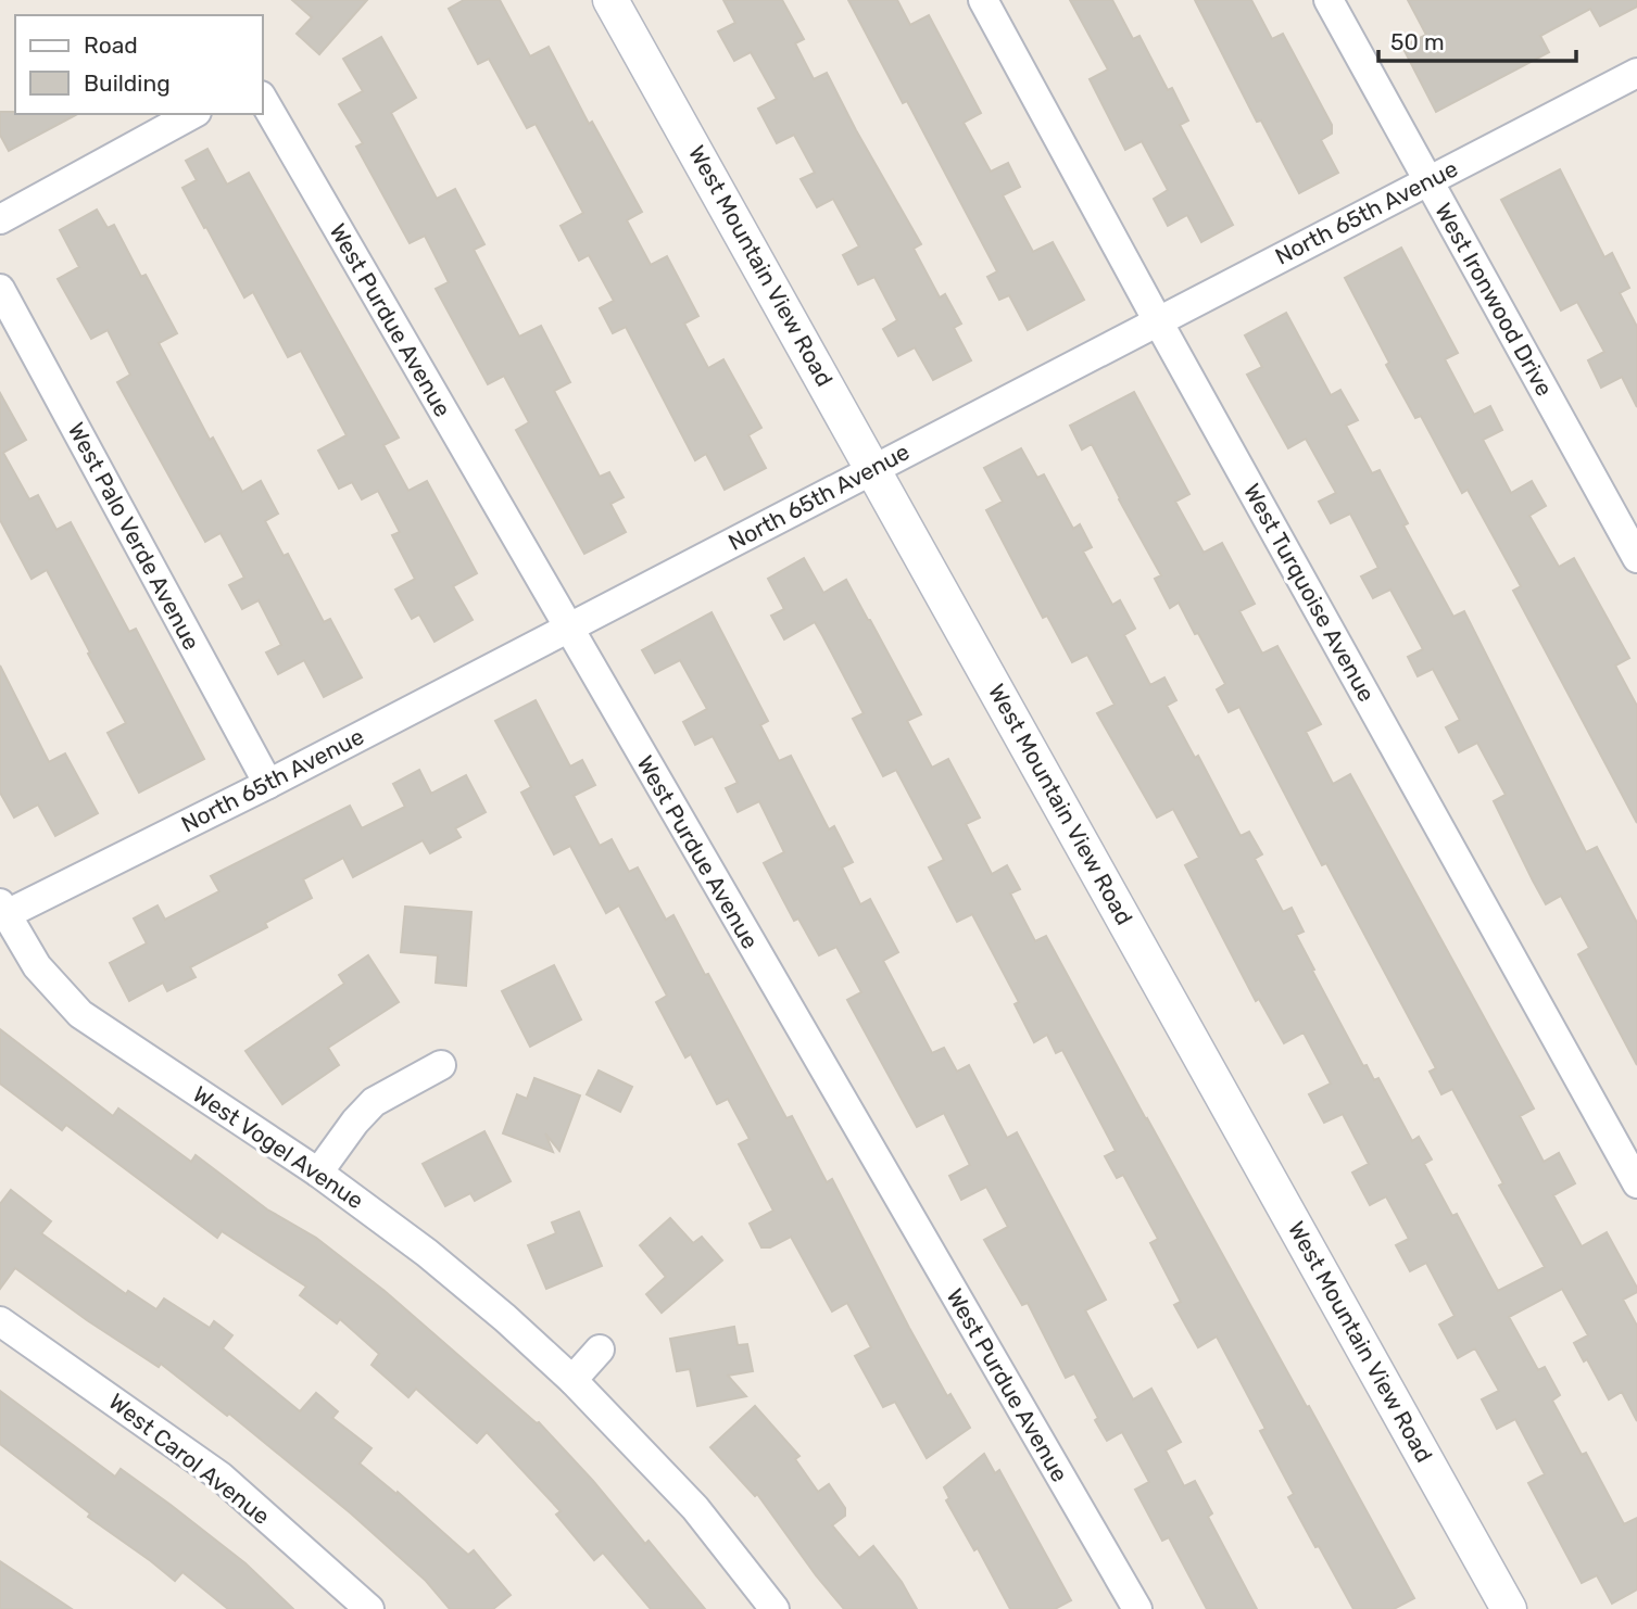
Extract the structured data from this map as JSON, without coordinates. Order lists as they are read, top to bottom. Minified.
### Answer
{"streets":{"street":["North 65th Avenue","West Mountain View Road","West Ironwood Drive","West Purdue Avenue","West Palo Verde Avenue","West Turquoise Avenue","West Vogel Avenue","West Carol Avenue"]},"crossings":[["North 65th Avenue","West Mountain View Road"],["North 65th Avenue","West Ironwood Drive"],["North 65th Avenue","West Purdue Avenue"],["North 65th Avenue","West Palo Verde Avenue"],["North 65th Avenue","West Turquoise Avenue"],["North 65th Avenue","West Vogel Avenue"]],"legend":["Road","Building"],"scale_bar":"50 m"}
